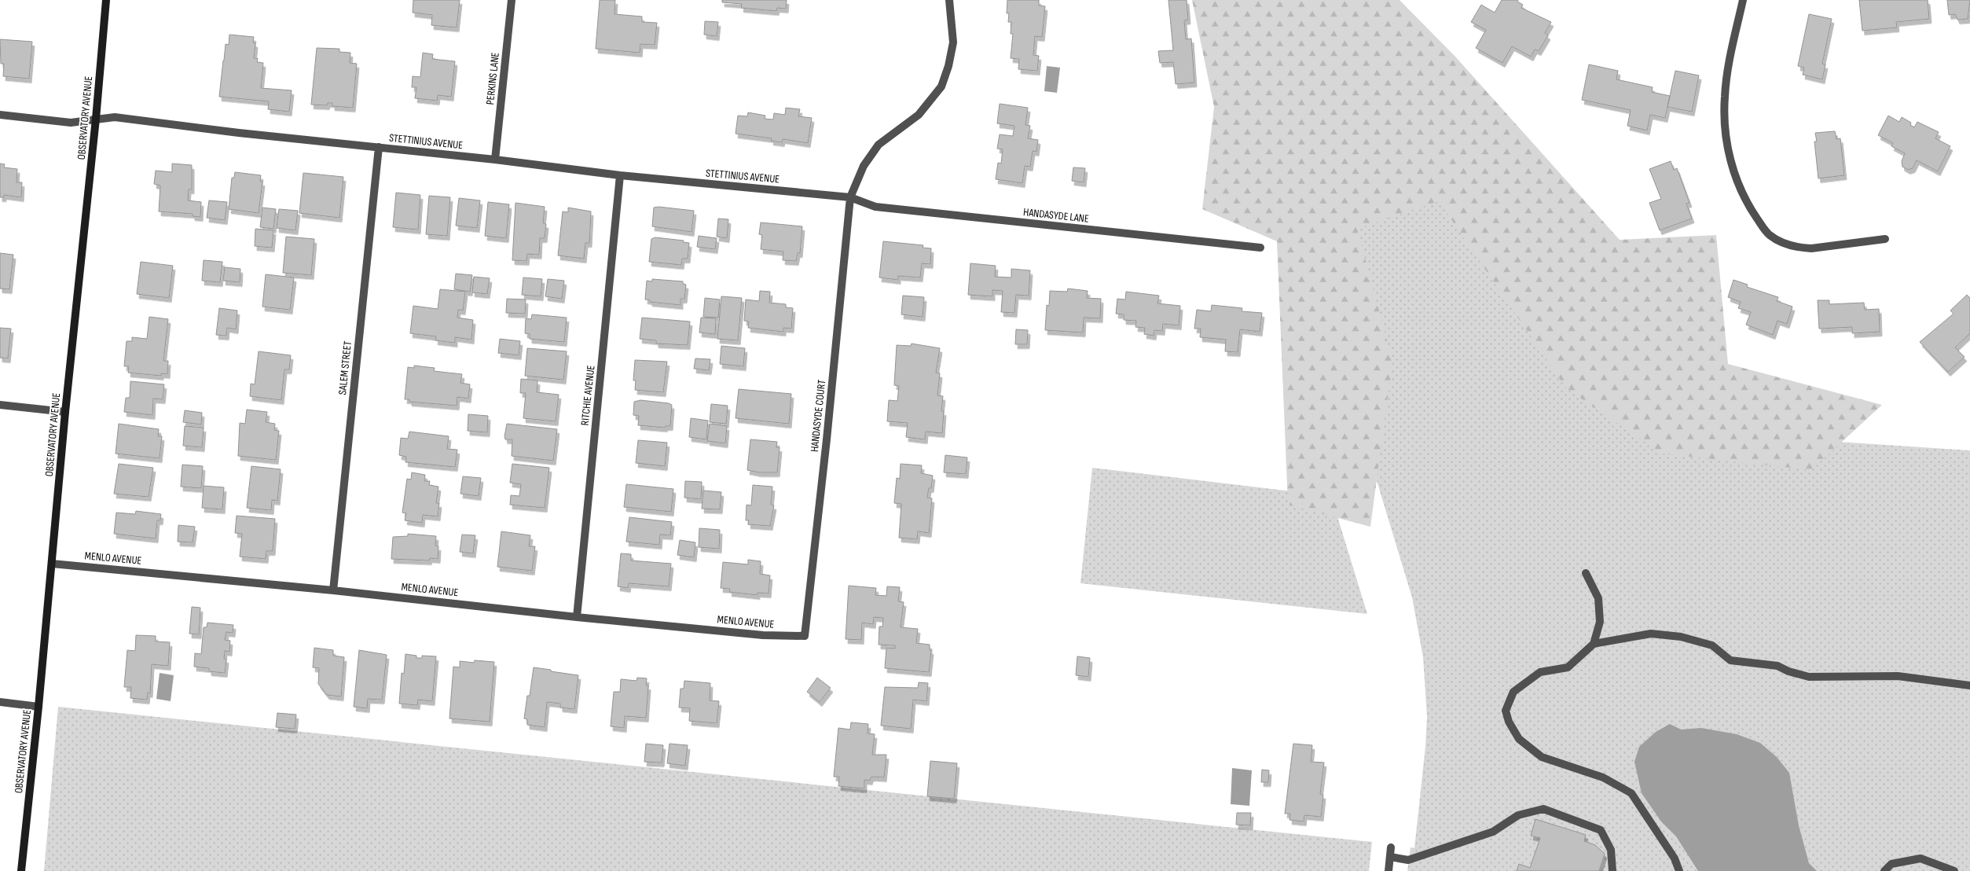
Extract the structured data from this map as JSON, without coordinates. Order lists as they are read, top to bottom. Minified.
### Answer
{"streets":{"street":["PERKINS LANE","OBSERVATORY AVENUE","STETTINIUS AVENUE","HANDASYDE LANE","SALEM STREET","RITCHIE AVENUE","HANDASYDE COURT","MENLO AVENUE"]},"crossings":[["PERKINS LANE","STETTINIUS AVENUE"],["OBSERVATORY AVENUE","STETTINIUS AVENUE"],["OBSERVATORY AVENUE","MENLO AVENUE"],["STETTINIUS AVENUE","HANDASYDE LANE"],["STETTINIUS AVENUE","SALEM STREET"],["STETTINIUS AVENUE","RITCHIE AVENUE"],["STETTINIUS AVENUE","HANDASYDE COURT"],["HANDASYDE LANE","HANDASYDE COURT"],["SALEM STREET","MENLO AVENUE"],["RITCHIE AVENUE","MENLO AVENUE"],["HANDASYDE COURT","MENLO AVENUE"]]}
